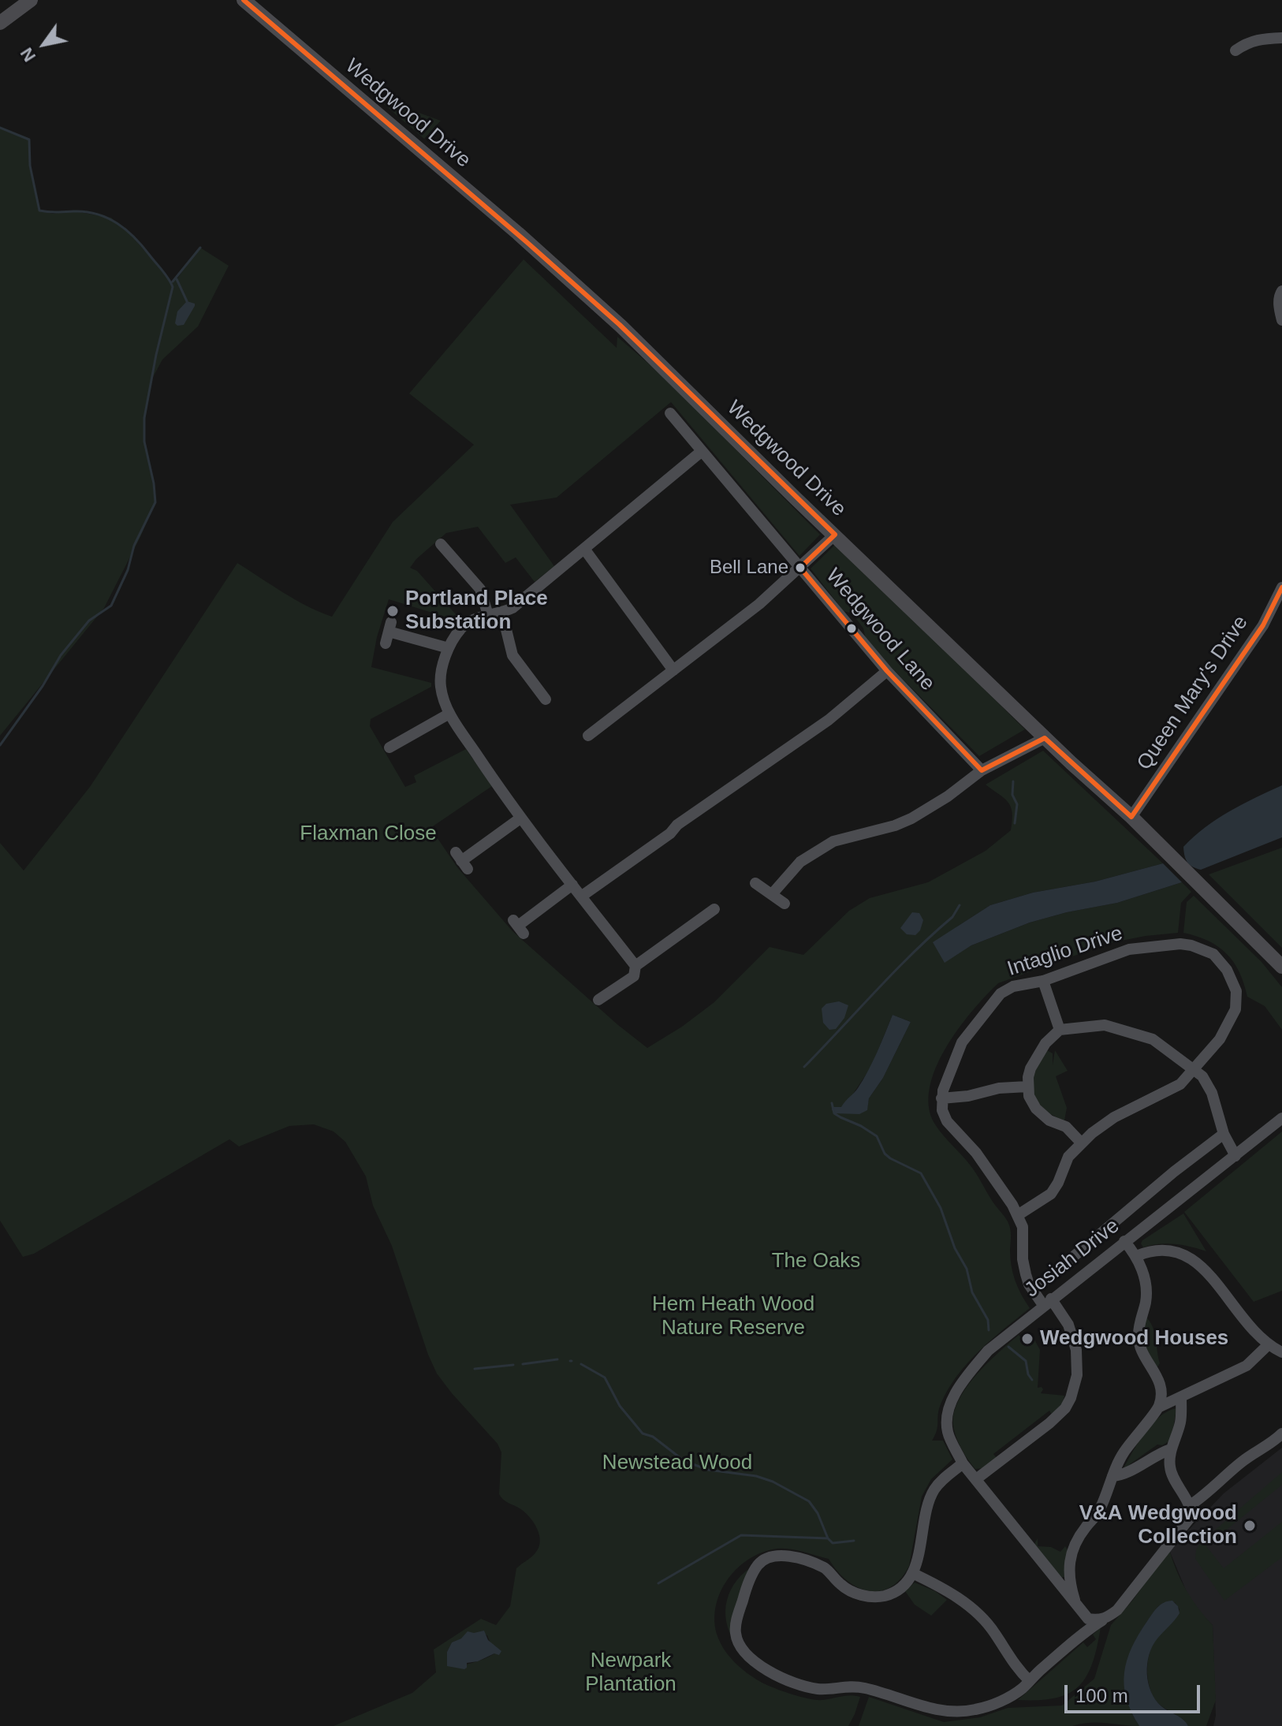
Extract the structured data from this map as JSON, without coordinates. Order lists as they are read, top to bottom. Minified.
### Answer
{"streets":{"street":["Wedgwood Drive","Wedgwood Lane","Queen Mary's Drive","Intaglio Drive","Josiah Drive"]},"crossings":[["Wedgwood Drive","Queen Mary's Drive"]],"parks":["Flaxman Close","The Oaks","Hem Heath Wood Nature Reserve","Newstead Wood","Newpark Plantation"],"places":["Bell Lane","Portland Place Substation","Wedgwood Houses","V&A Wedgwood Collection"],"scale_bar":"100 m","north":"bottom left"}
